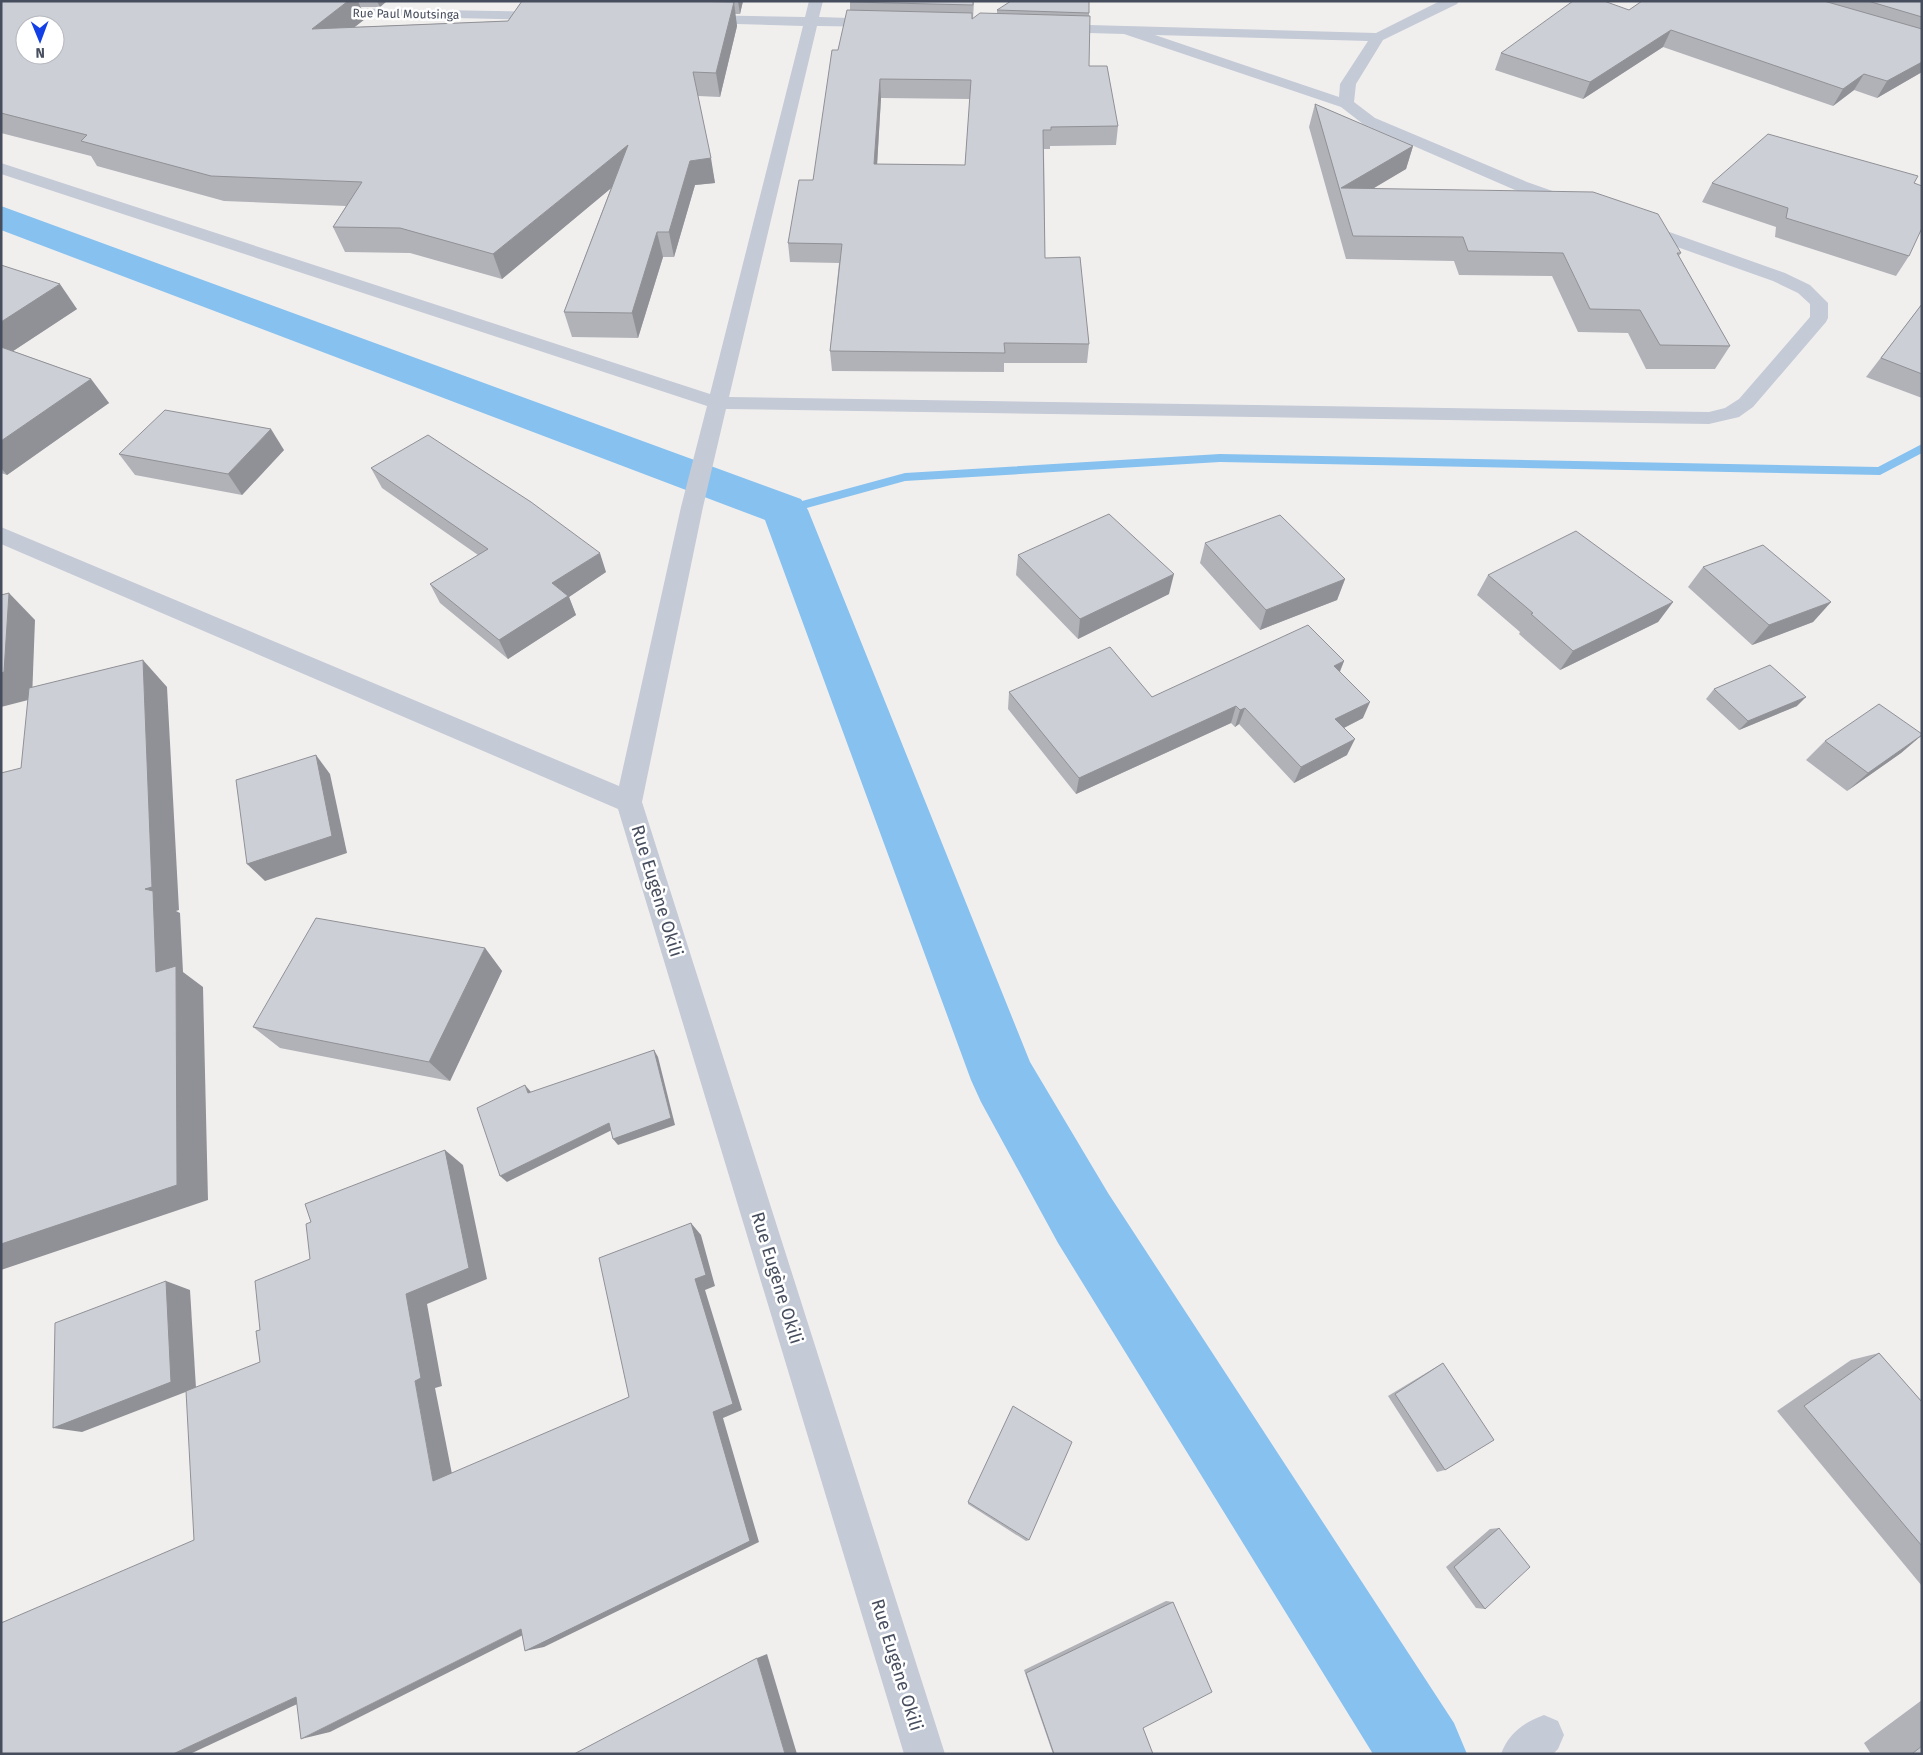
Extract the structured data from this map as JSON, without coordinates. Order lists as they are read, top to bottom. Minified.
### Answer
{"streets":{"street":["Rue Paul Moutsinga","Rue Eugène Okili"]},"north":"bottom"}
